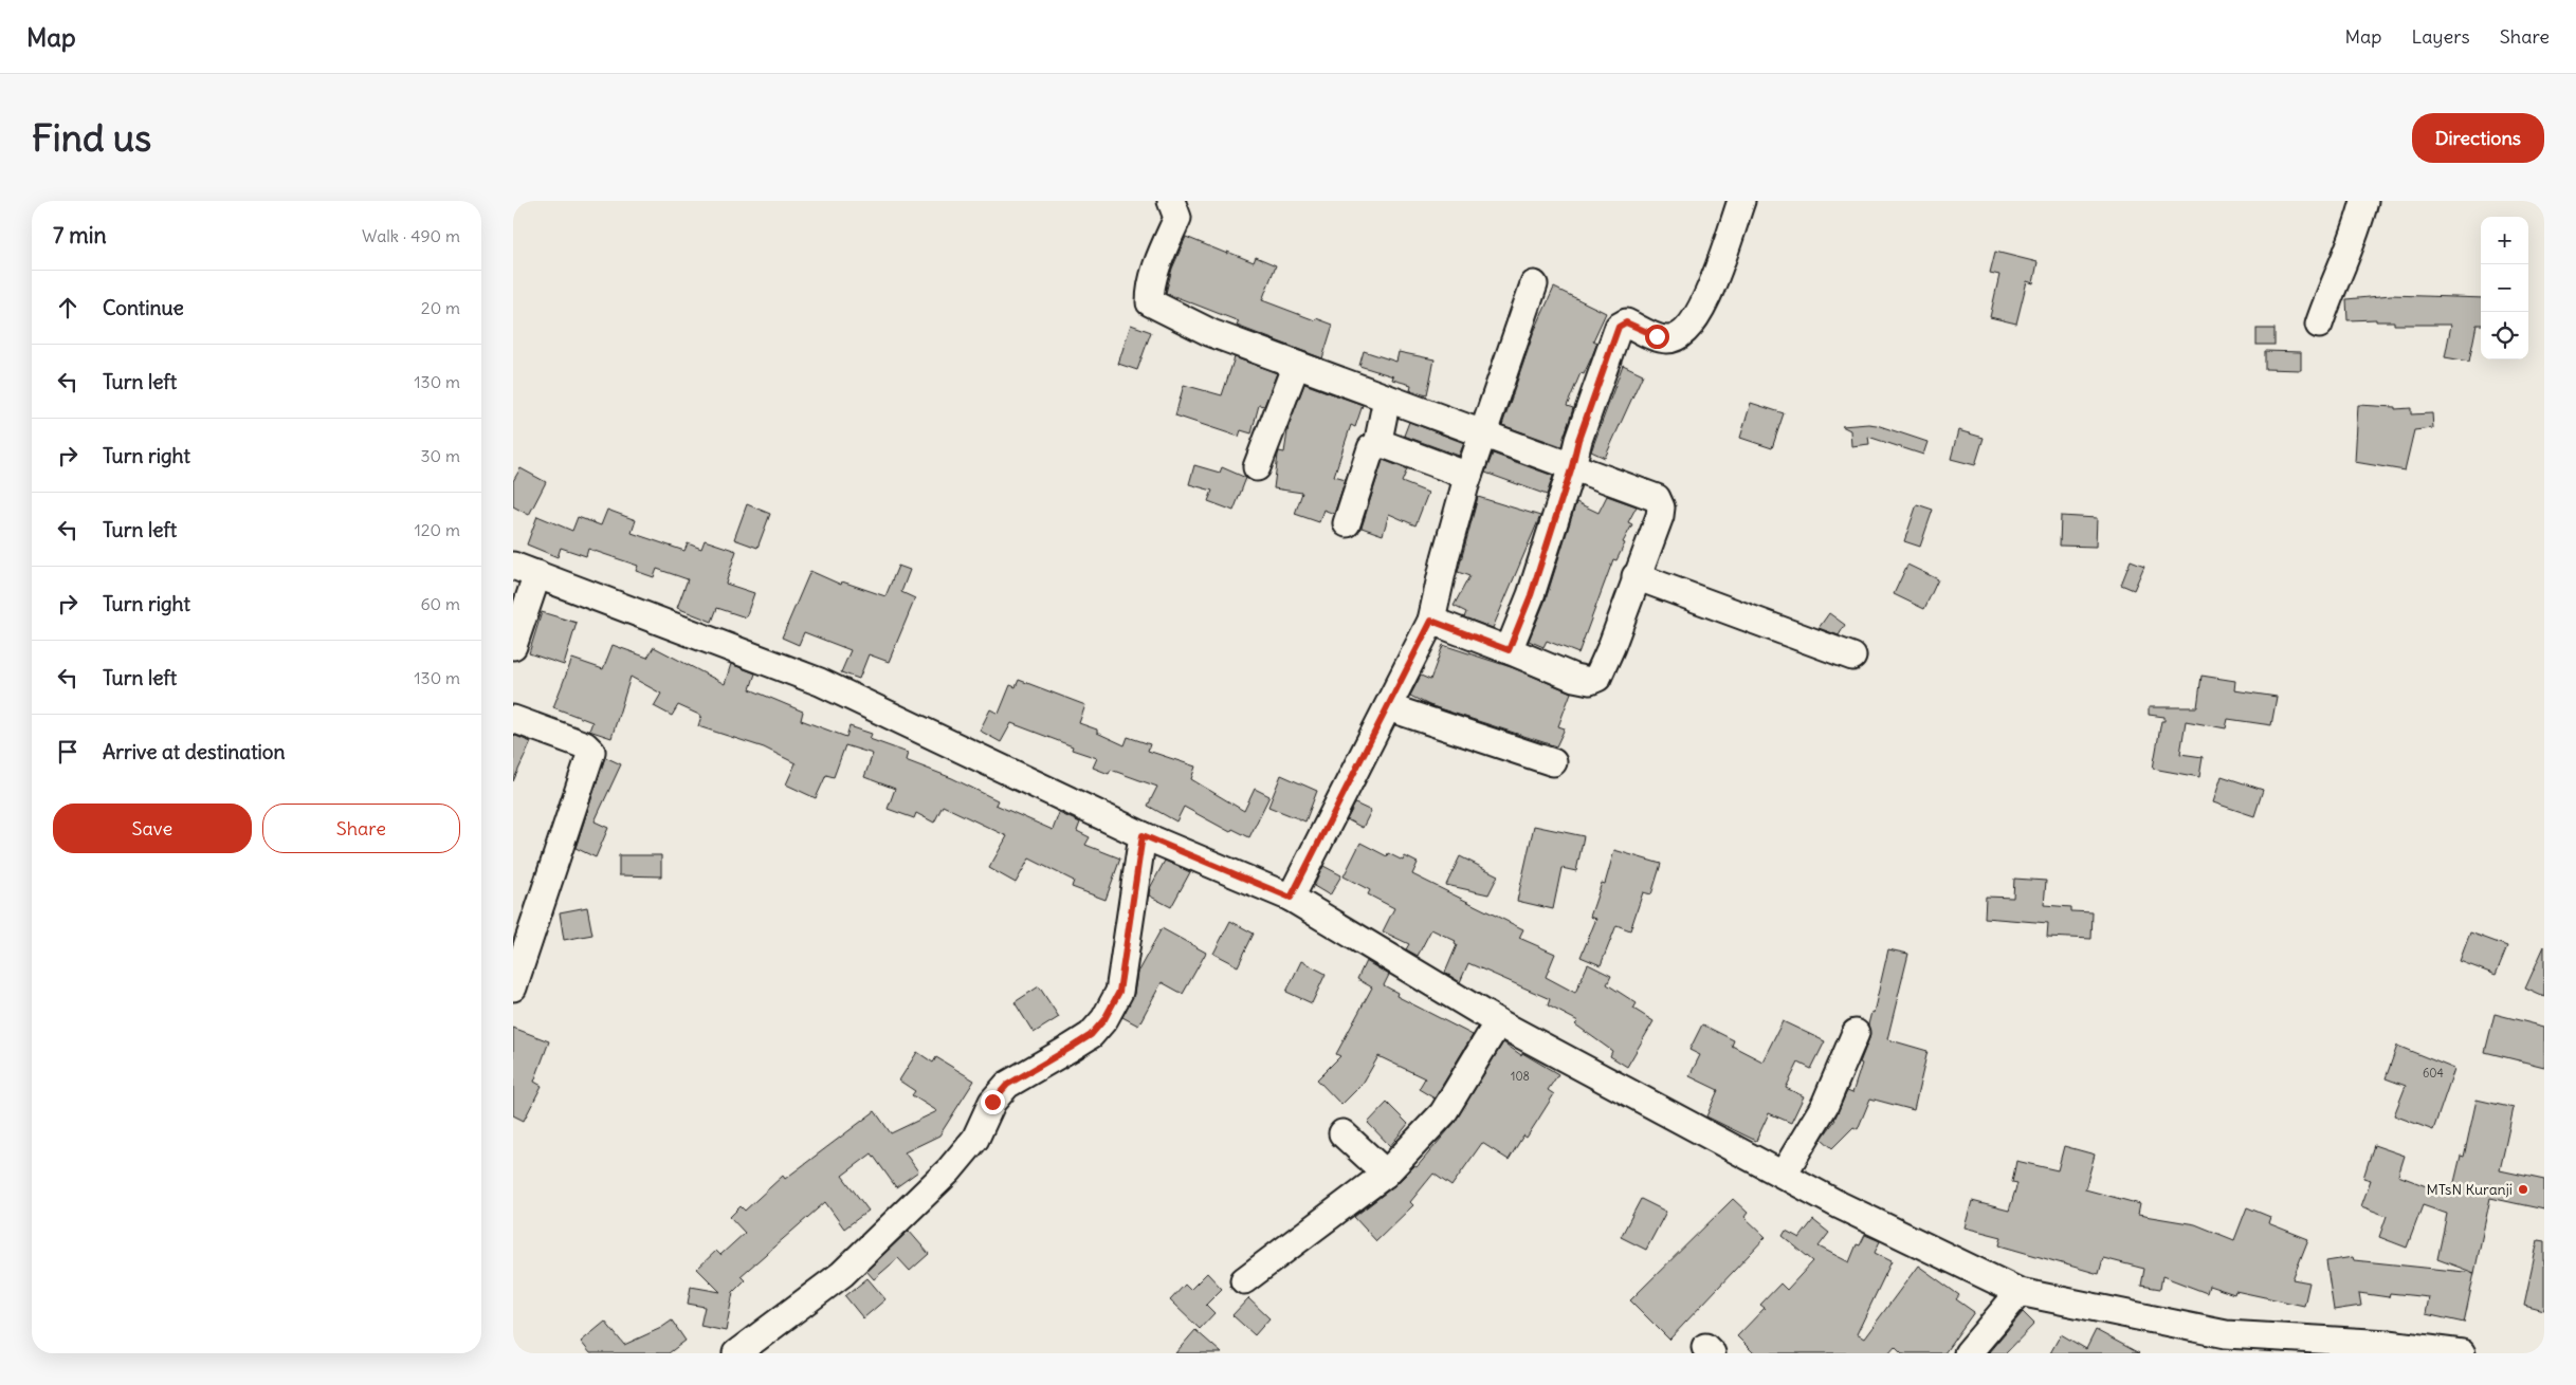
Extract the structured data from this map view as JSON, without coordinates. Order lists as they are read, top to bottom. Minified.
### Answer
{"places":["MTsN Kuranji"],"house_numbers":["604","108"],"page":{"header":"Map","nav":["Map","Layers","Share"],"buttons":["Directions",["Save","Share"]],"title":"Find us","heading":["7 min","Walk · 490 m"],"map_buttons":["+","−"],"list":[["Continue","20 m"],["Turn left","130 m"],["Turn right","30 m"],["Turn left","120 m"],["Turn right","60 m"],["Turn left","130 m"],"Arrive at destination"]}}
